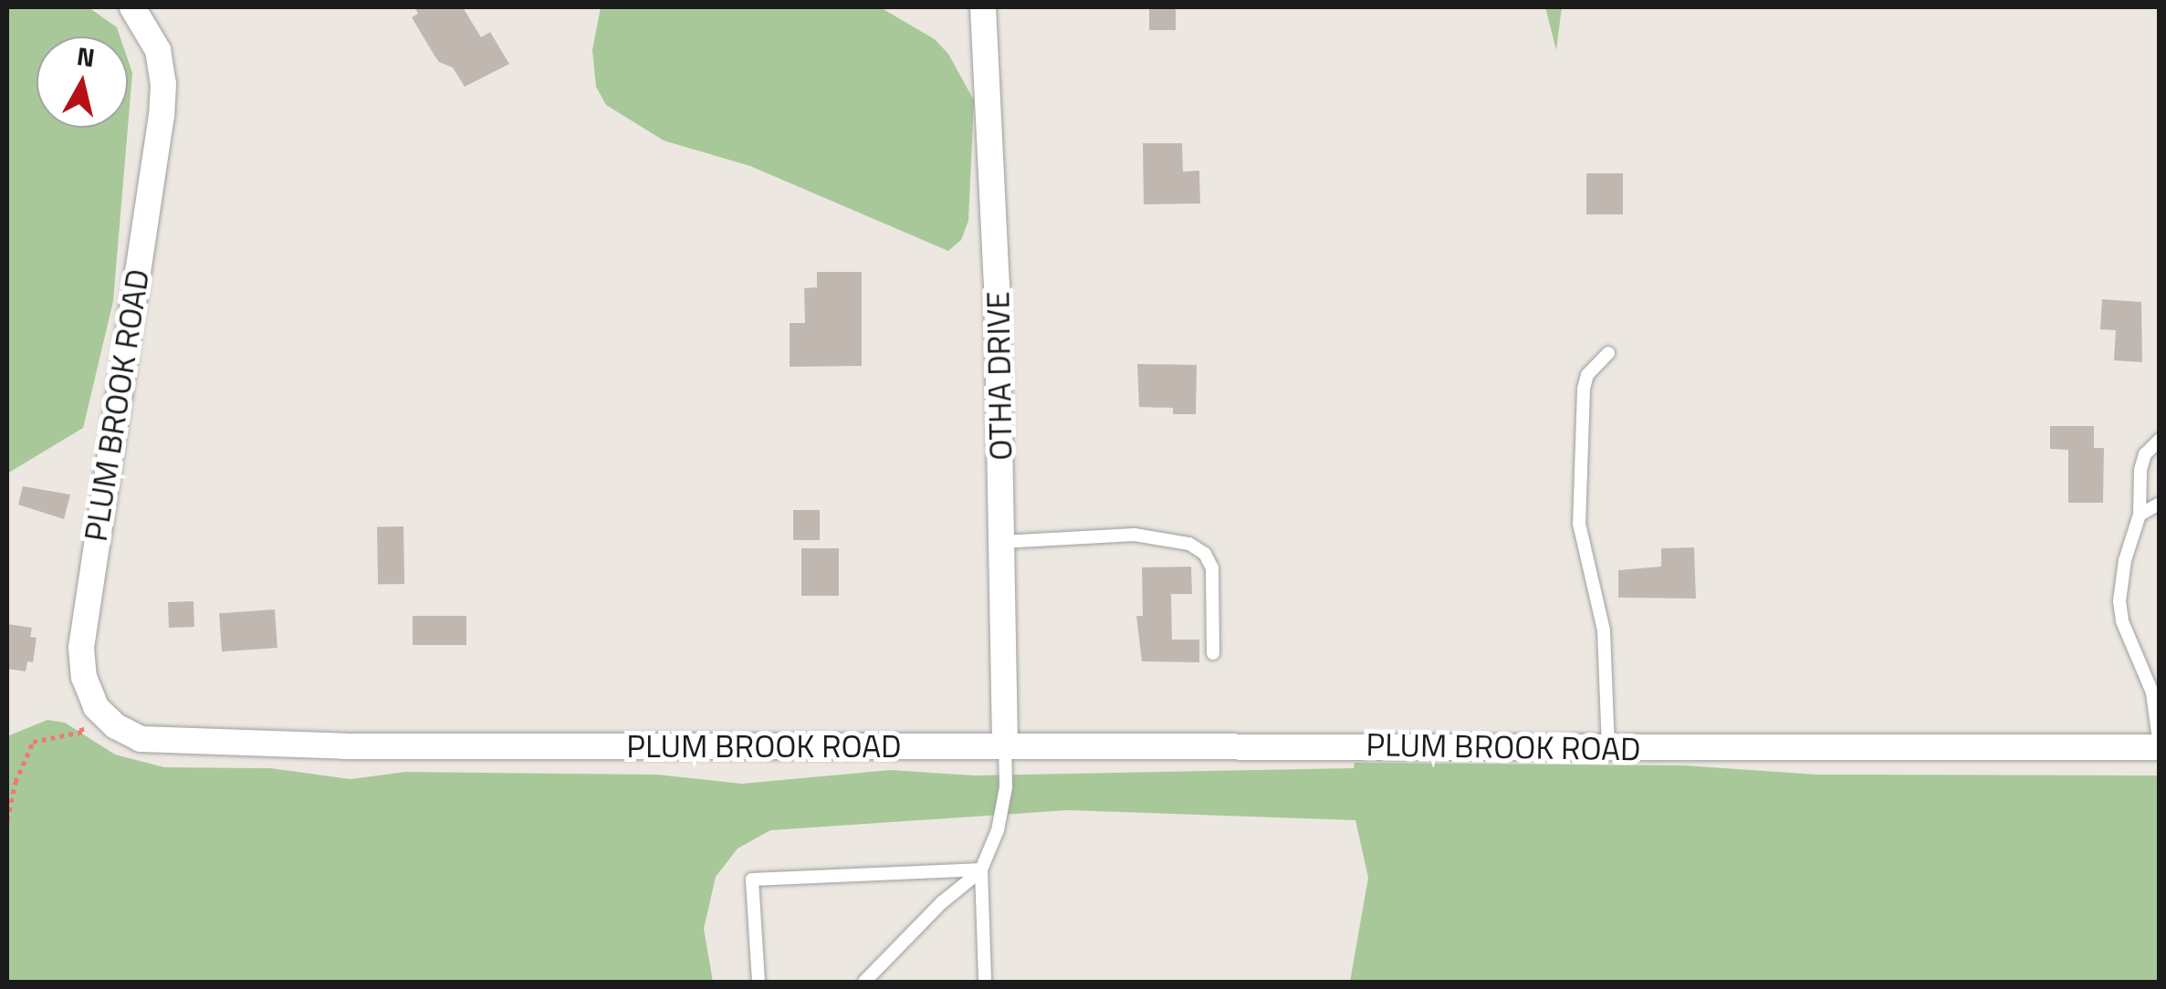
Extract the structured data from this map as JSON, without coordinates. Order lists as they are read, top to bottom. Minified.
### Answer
{"streets":{"street":["OTHA DRIVE","PLUM BROOK ROAD"]},"crossings":[["OTHA DRIVE","PLUM BROOK ROAD"]],"north":"top"}
